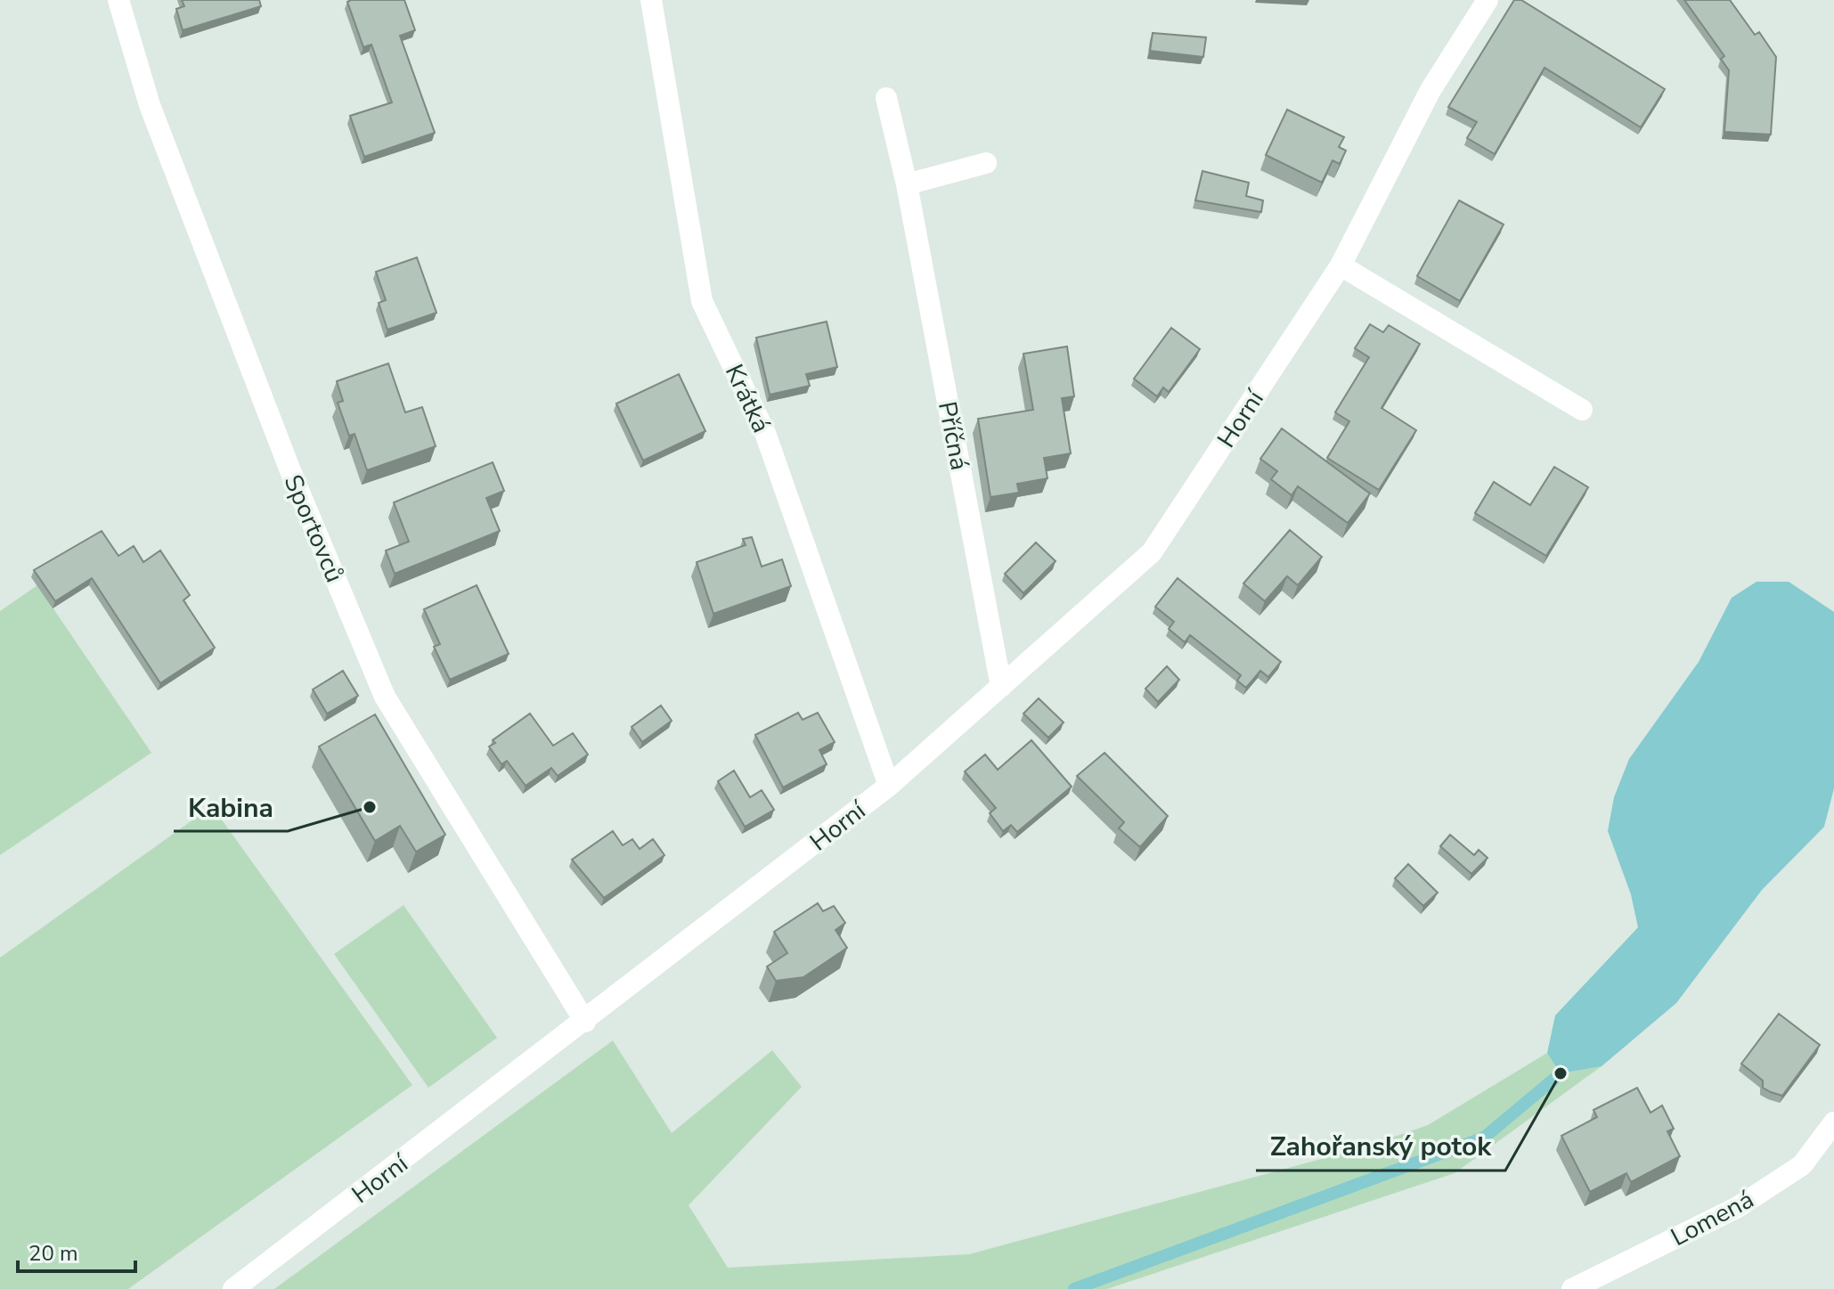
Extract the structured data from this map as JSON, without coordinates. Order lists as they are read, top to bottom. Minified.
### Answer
{"streets":{"street":["Krátká","Horní","Příčná","Sportovců","Lomená"]},"crossings":[["Krátká","Horní"],["Horní","Příčná"],["Horní","Sportovců"]],"places":["Kabina","Zahořanský potok"],"scale_bar":"20 m"}
